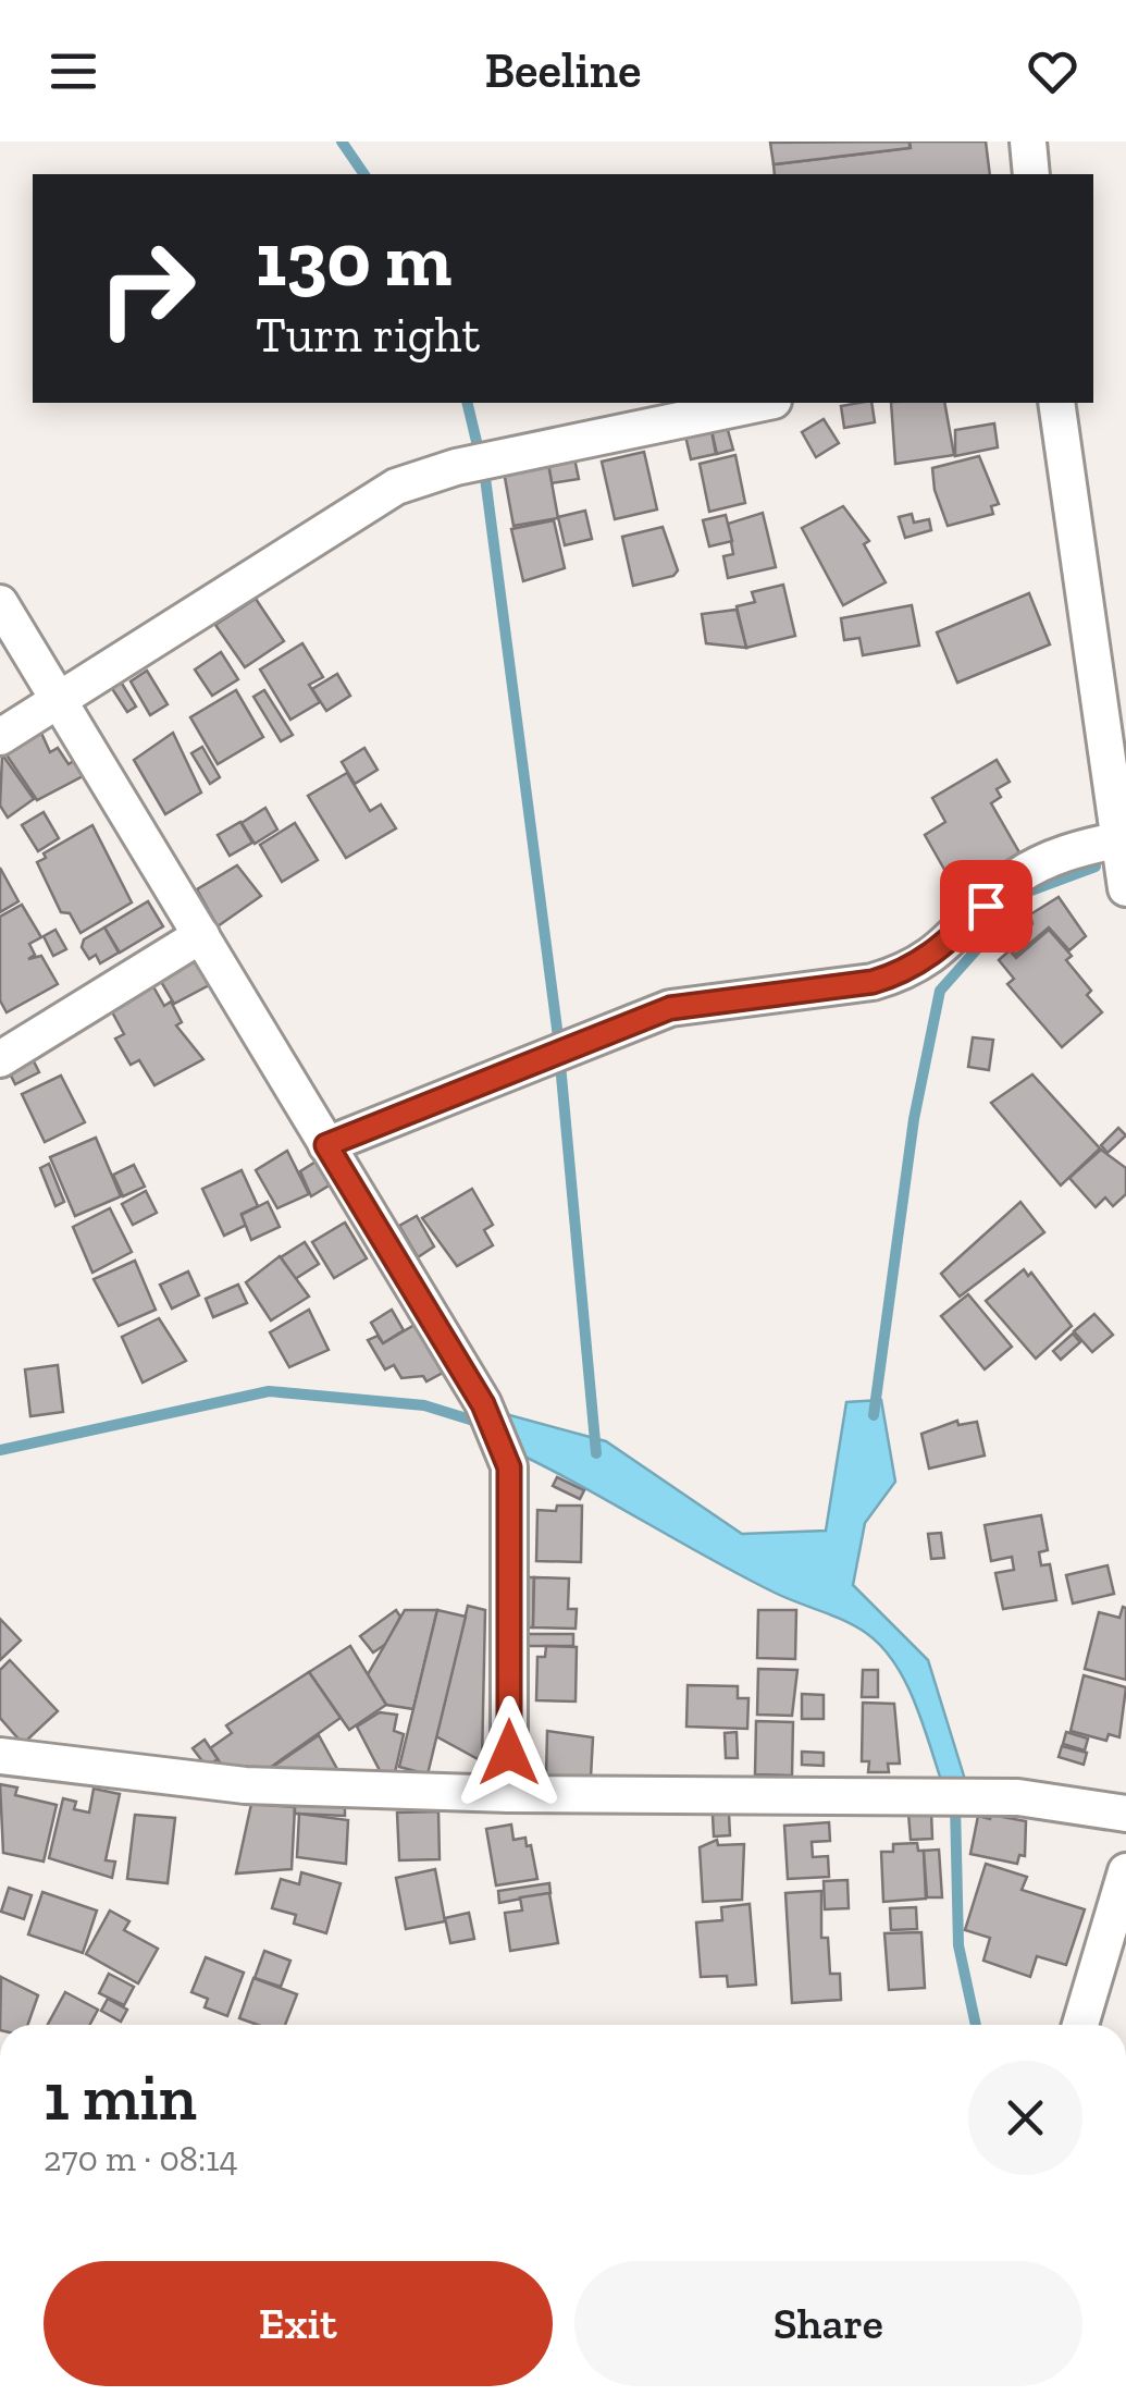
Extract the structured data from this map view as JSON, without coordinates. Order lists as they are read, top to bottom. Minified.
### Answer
{"page":{"header":"Beeline","turn":["130 m","Turn right"],"heading":["1 min","270 m · 08:14"],"buttons":["Exit","Share"]}}
